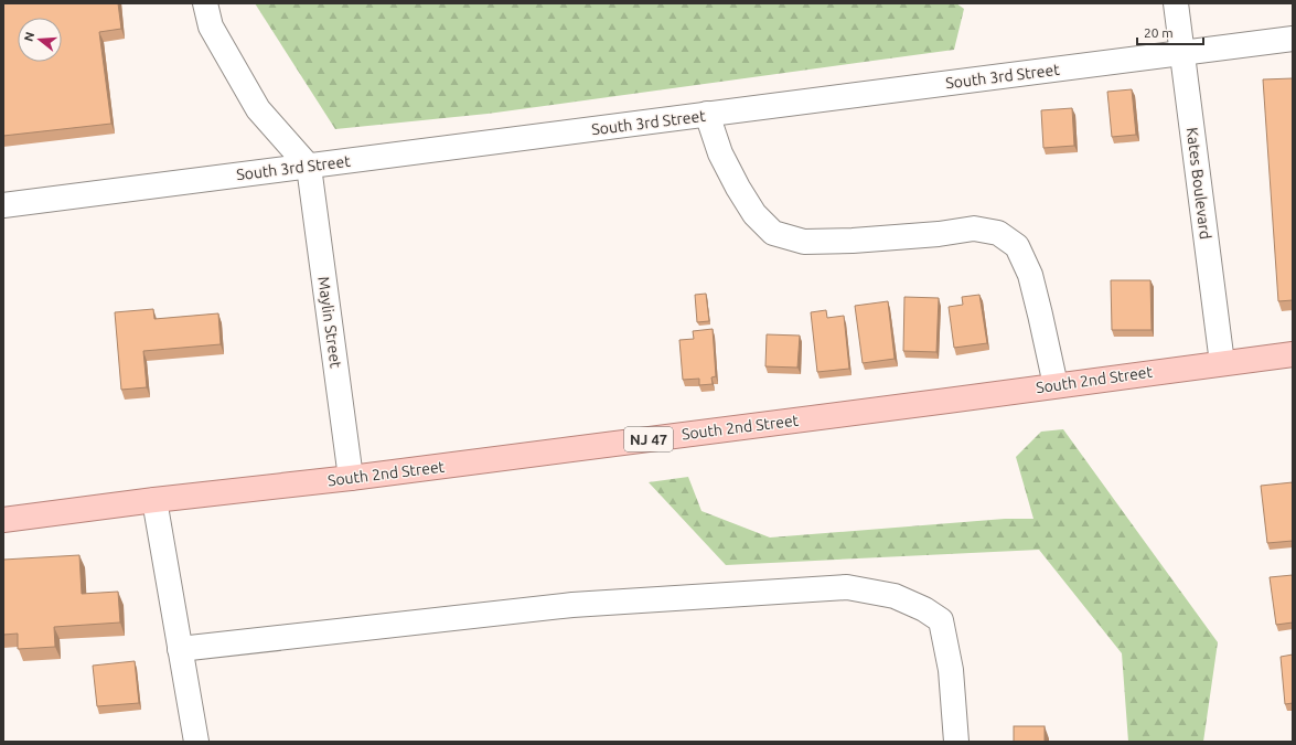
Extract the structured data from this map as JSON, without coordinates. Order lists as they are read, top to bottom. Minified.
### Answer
{"streets":{"main road":["South 2nd Street","NJ 47"],"street":["South 3rd Street","Kates Boulevard","Maylin Street"]},"crossings":[["South 3rd Street","Kates Boulevard"],["South 3rd Street","Maylin Street"],["Kates Boulevard","South 2nd Street"],["Maylin Street","South 2nd Street"]],"scale_bar":"20 m","north":"left"}
